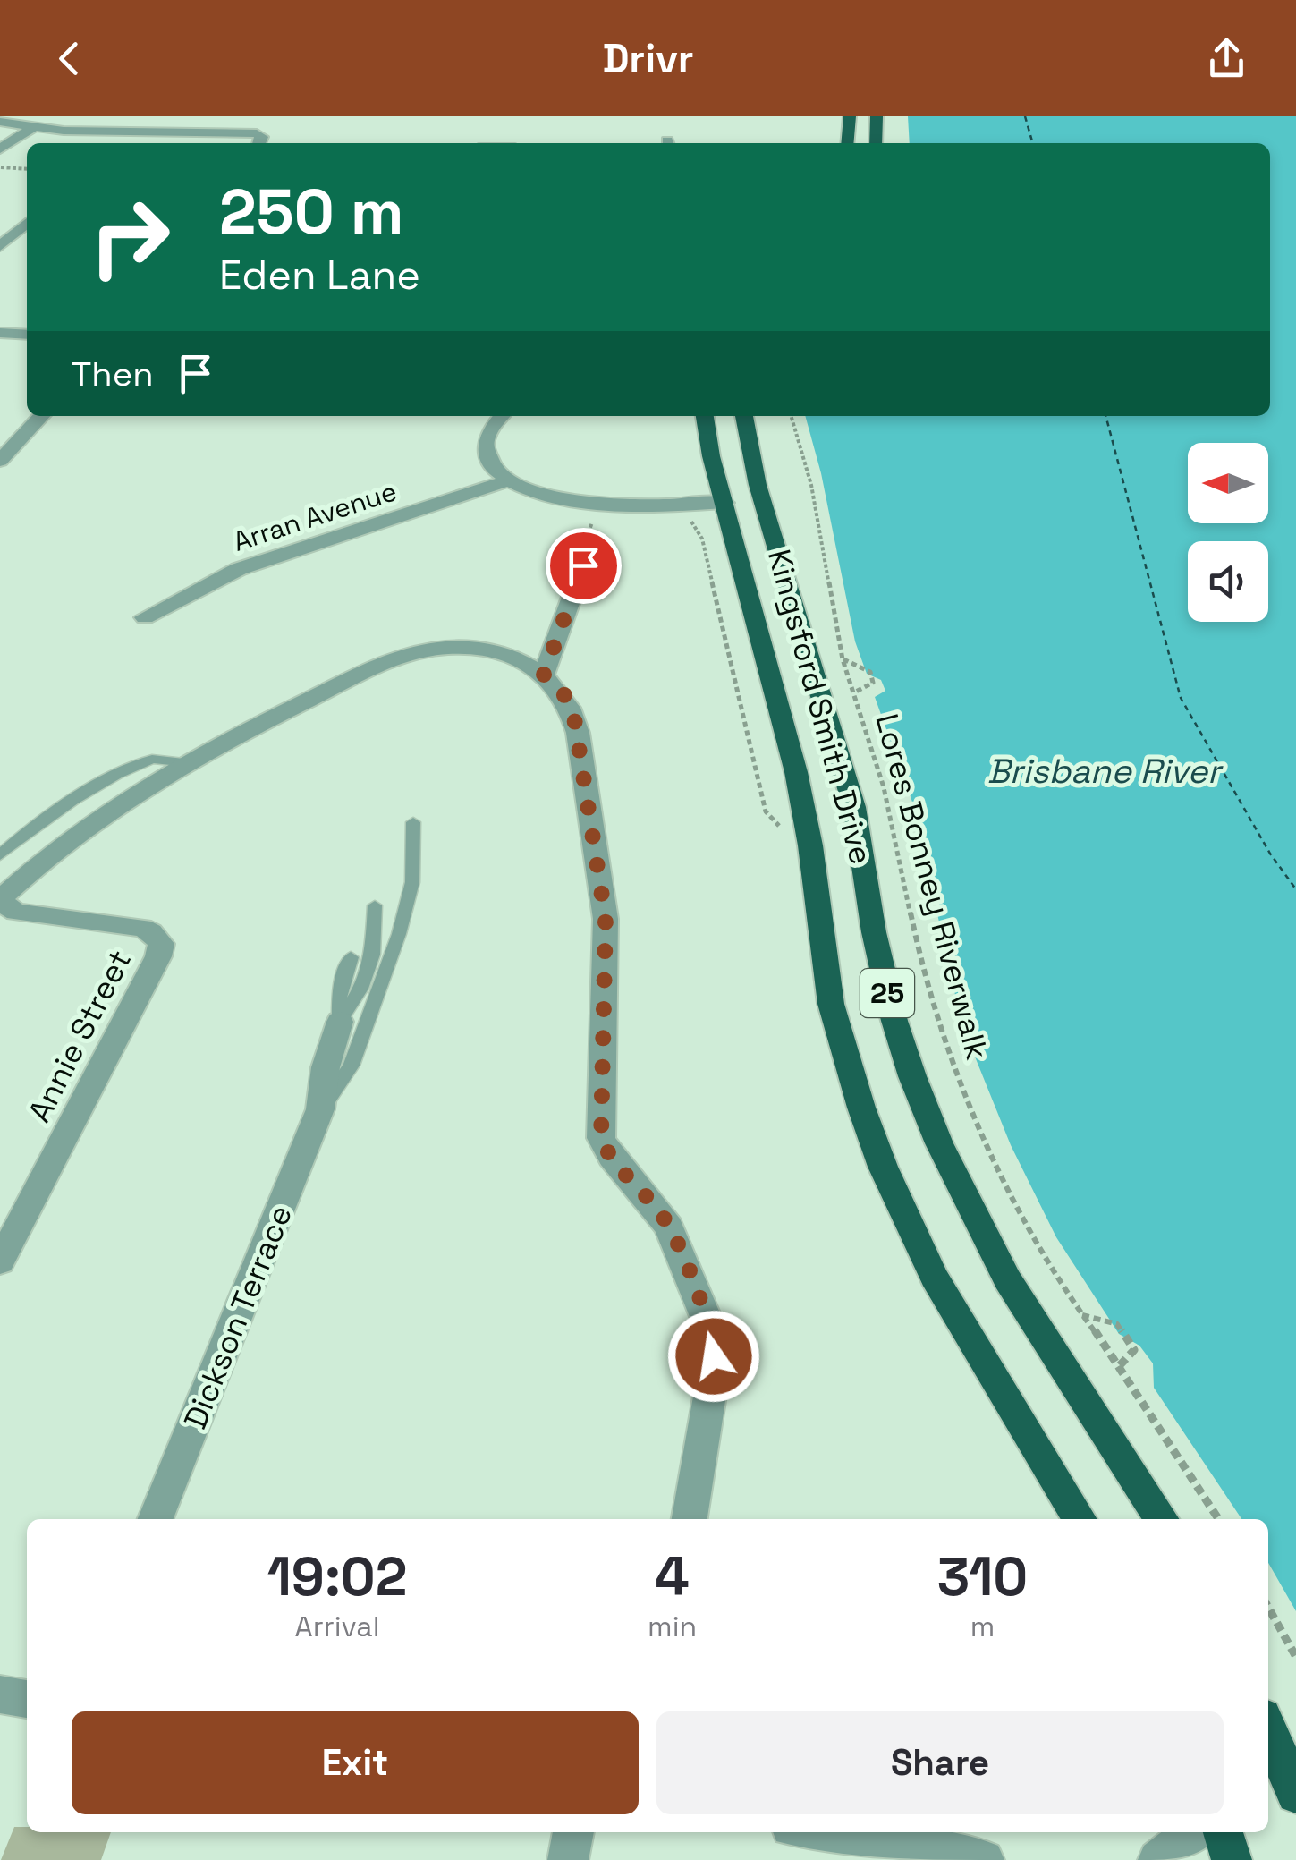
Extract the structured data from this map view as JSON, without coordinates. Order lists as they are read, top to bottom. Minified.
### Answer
{"streets":{"highway":["Kingsford Smith Drive","25"],"street":["Arran Avenue","Annie Street","Dickson Terrace"],"path":["Lores Bonney Riverwalk"]},"water":["Brisbane River"],"north":"left","page":{"header":"Drivr","turn":["250 m","Eden Lane"],"then":"Then","eta":["19:02","Arrival","4","min","310","m"],"buttons":["Exit","Share"]}}
